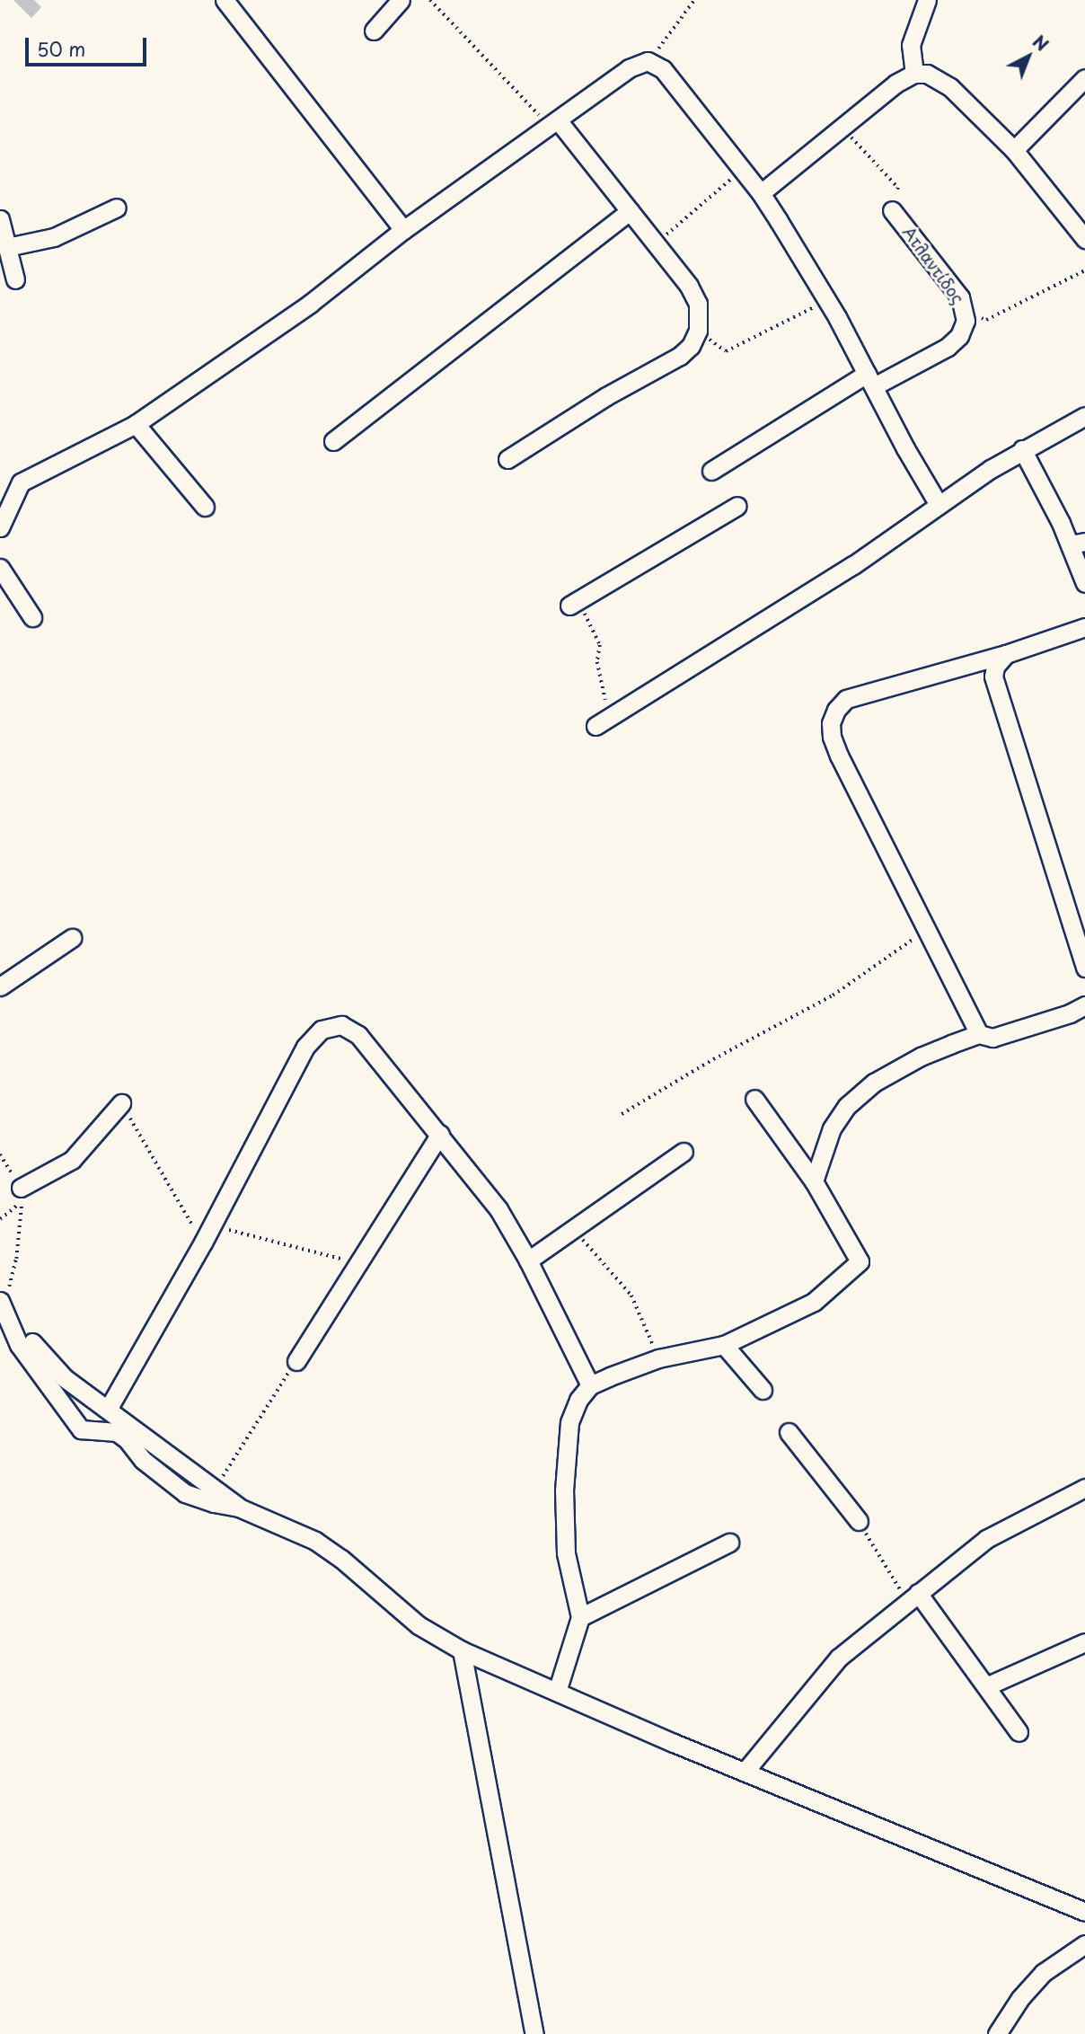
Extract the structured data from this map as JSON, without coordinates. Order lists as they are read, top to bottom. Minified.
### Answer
{"streets":{"street":["Ατλαντίδος"]},"scale_bar":"50 m","north":"top right"}
